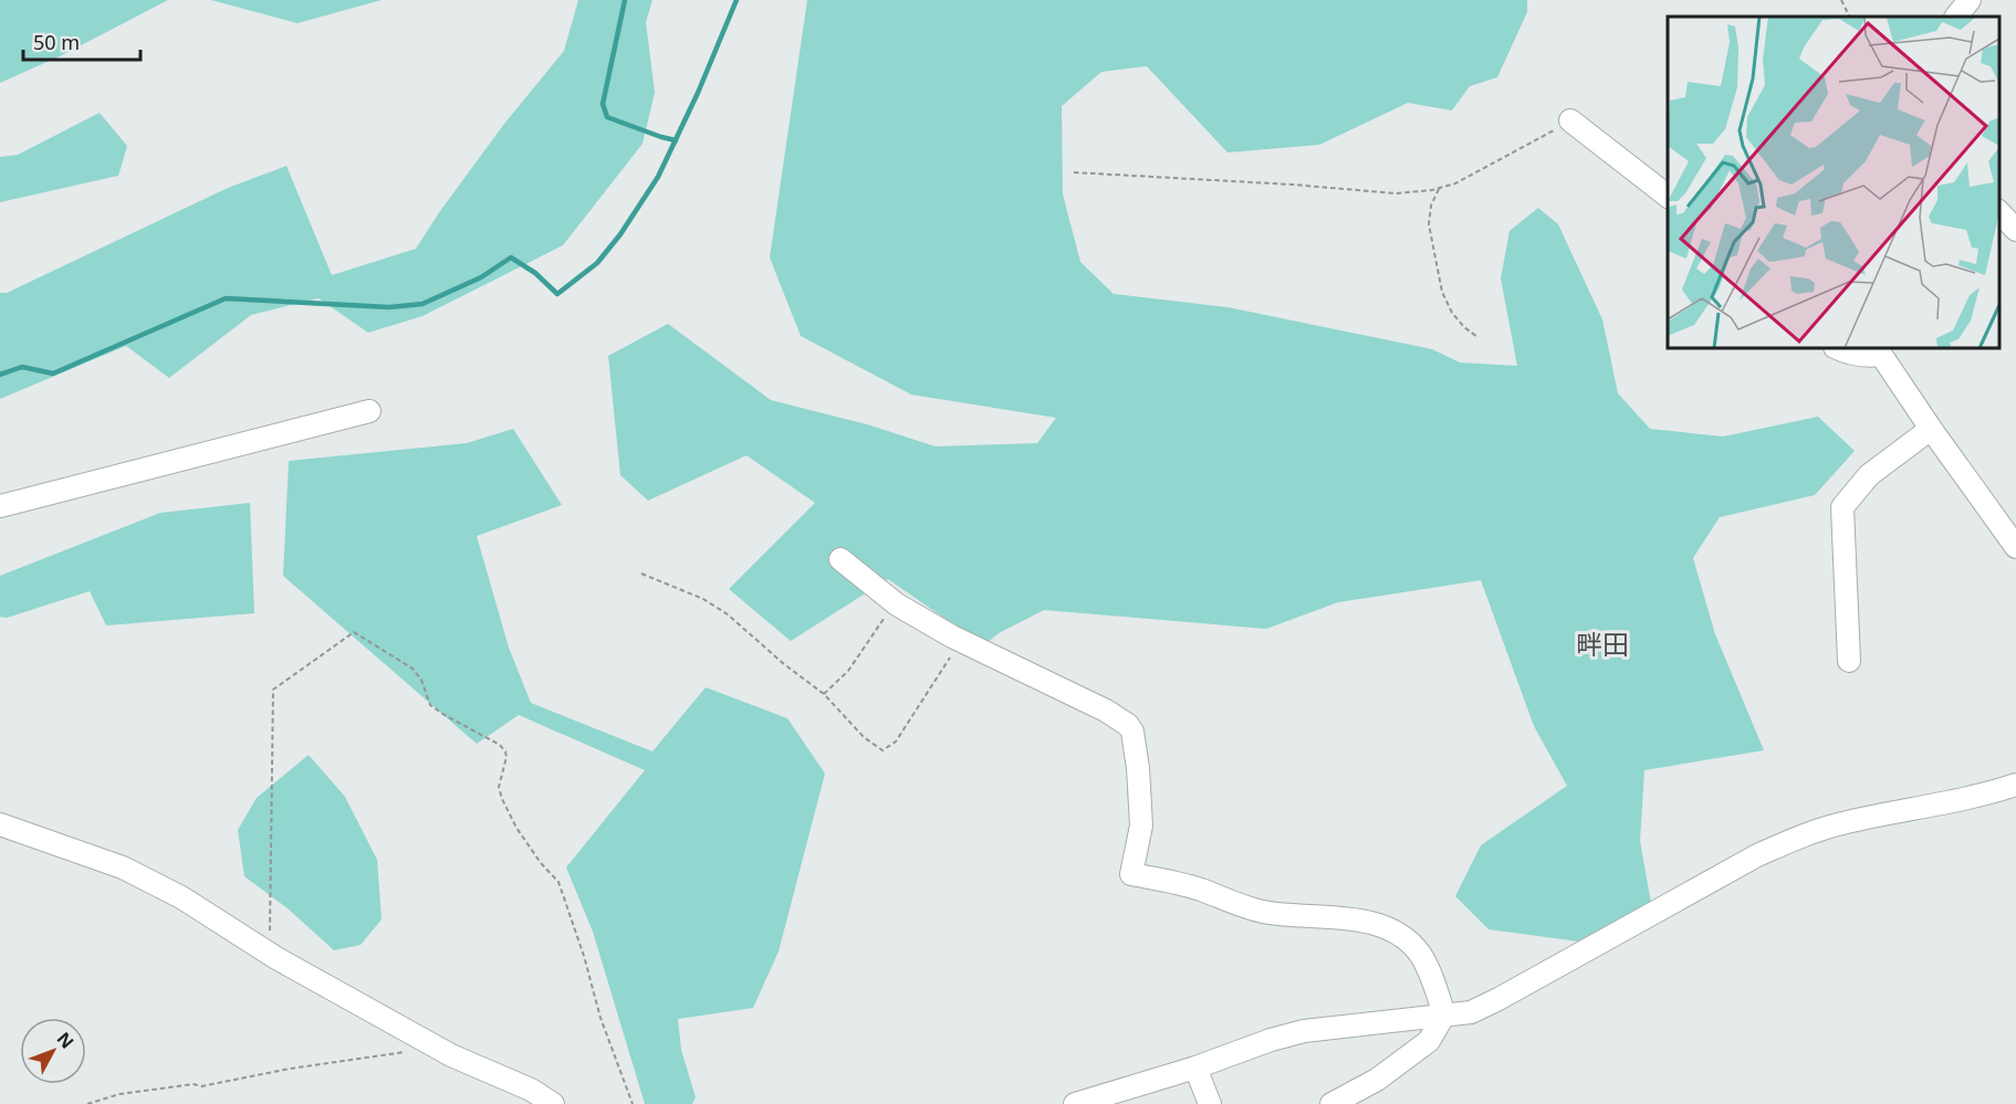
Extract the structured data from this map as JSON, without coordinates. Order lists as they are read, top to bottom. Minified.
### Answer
{"districts":["畔田"],"scale_bar":"50 m","north":"top right"}
